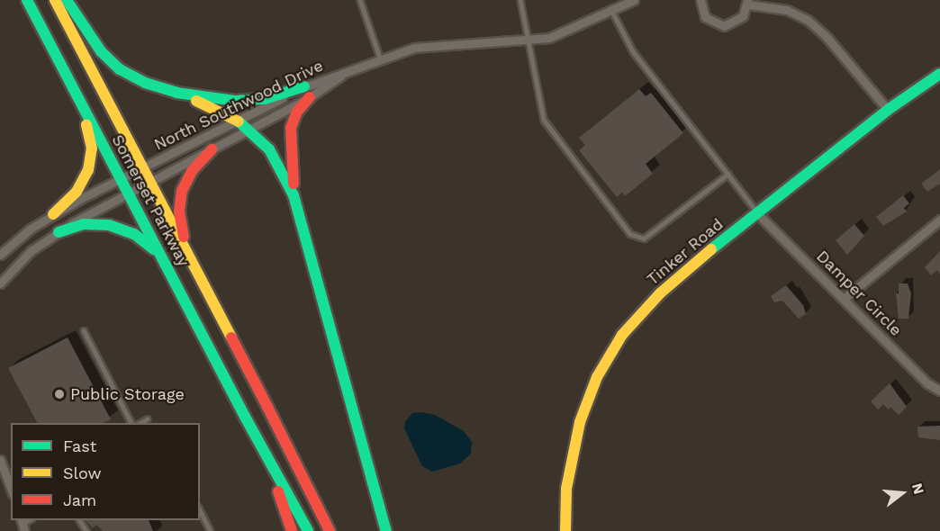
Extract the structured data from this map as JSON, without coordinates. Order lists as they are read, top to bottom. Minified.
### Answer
{"streets":{"main road":["Somerset Parkway","Tinker Road"],"street":["North Southwood Drive","Damper Circle"]},"crossings":[["North Southwood Drive","Somerset Parkway"],["Tinker Road","Damper Circle"]],"places":["Public Storage"],"legend":["Fast","Slow","Jam"],"north":"right"}
